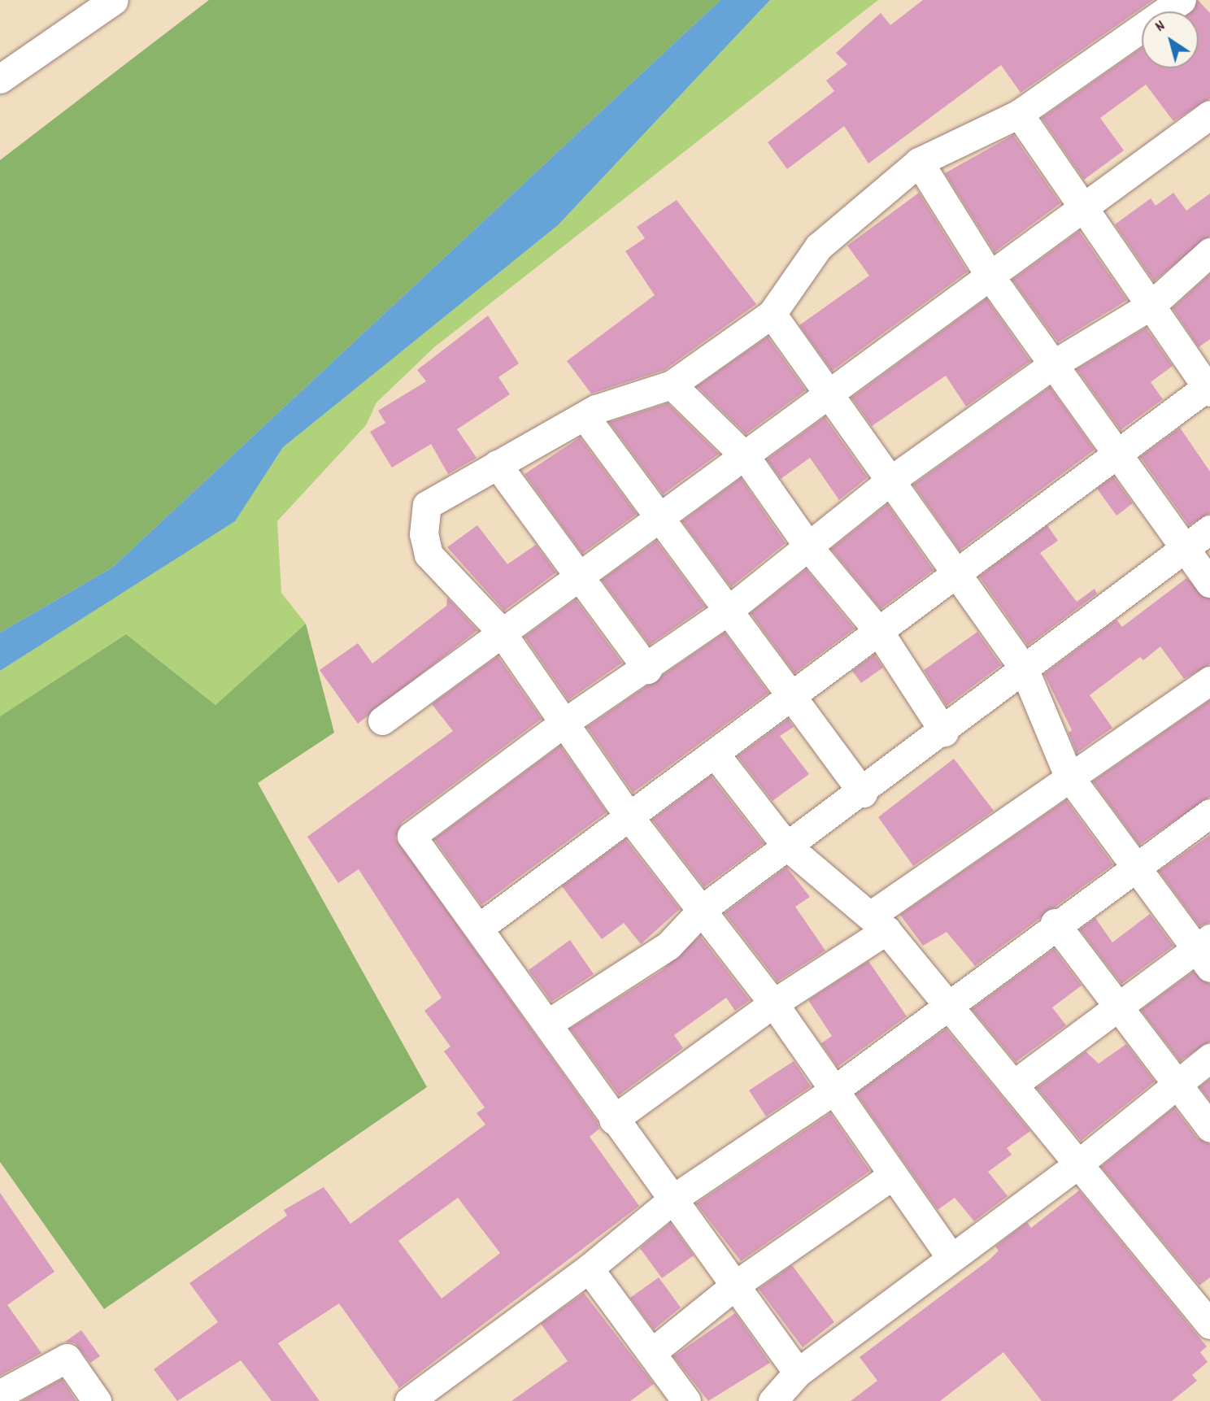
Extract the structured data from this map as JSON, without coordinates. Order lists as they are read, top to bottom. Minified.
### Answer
{"north":"top left"}
